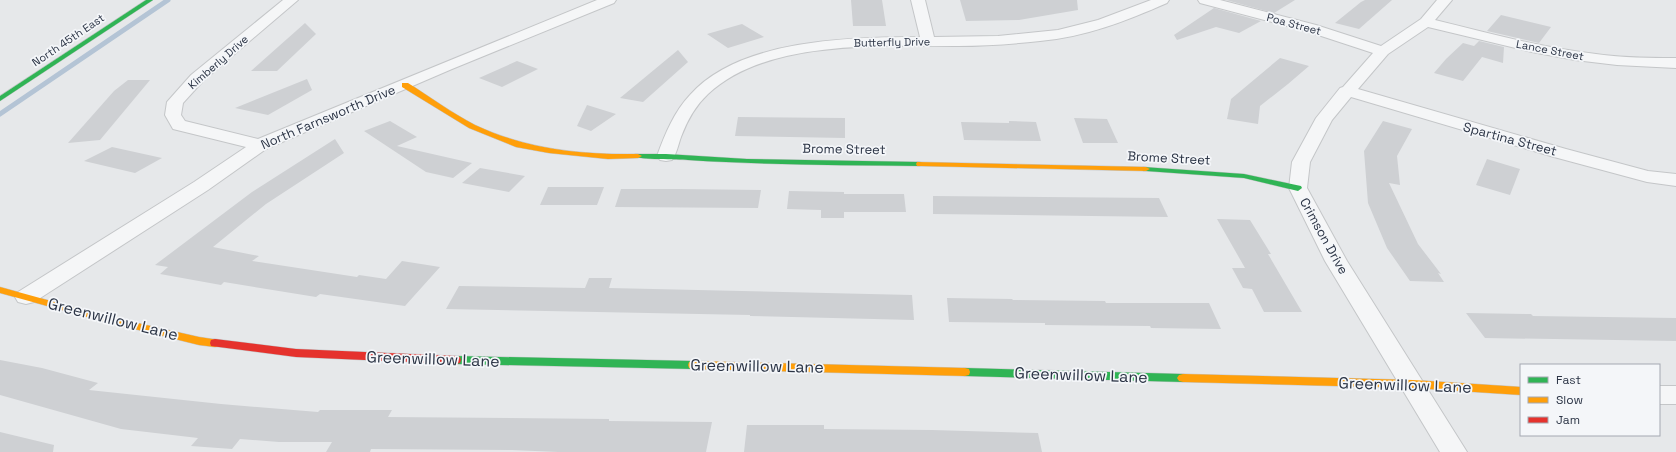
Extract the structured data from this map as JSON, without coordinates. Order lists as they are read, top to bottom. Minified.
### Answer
{"streets":{"street":["Poa Street","North 45th East","Butterfly Drive","Lance Street","Kimberly Drive","North Farnsworth Drive","Spartina Street","Brome Street","Crimson Drive","Greenwillow Lane"]},"crossings":[["Poa Street","Crimson Drive"],["Butterfly Drive","Brome Street"],["Lance Street","Crimson Drive"],["Kimberly Drive","North Farnsworth Drive"],["North Farnsworth Drive","Brome Street"],["North Farnsworth Drive","Greenwillow Lane"],["Spartina Street","Crimson Drive"],["Brome Street","Crimson Drive"],["Crimson Drive","Greenwillow Lane"]],"legend":["Fast","Slow","Jam"]}
